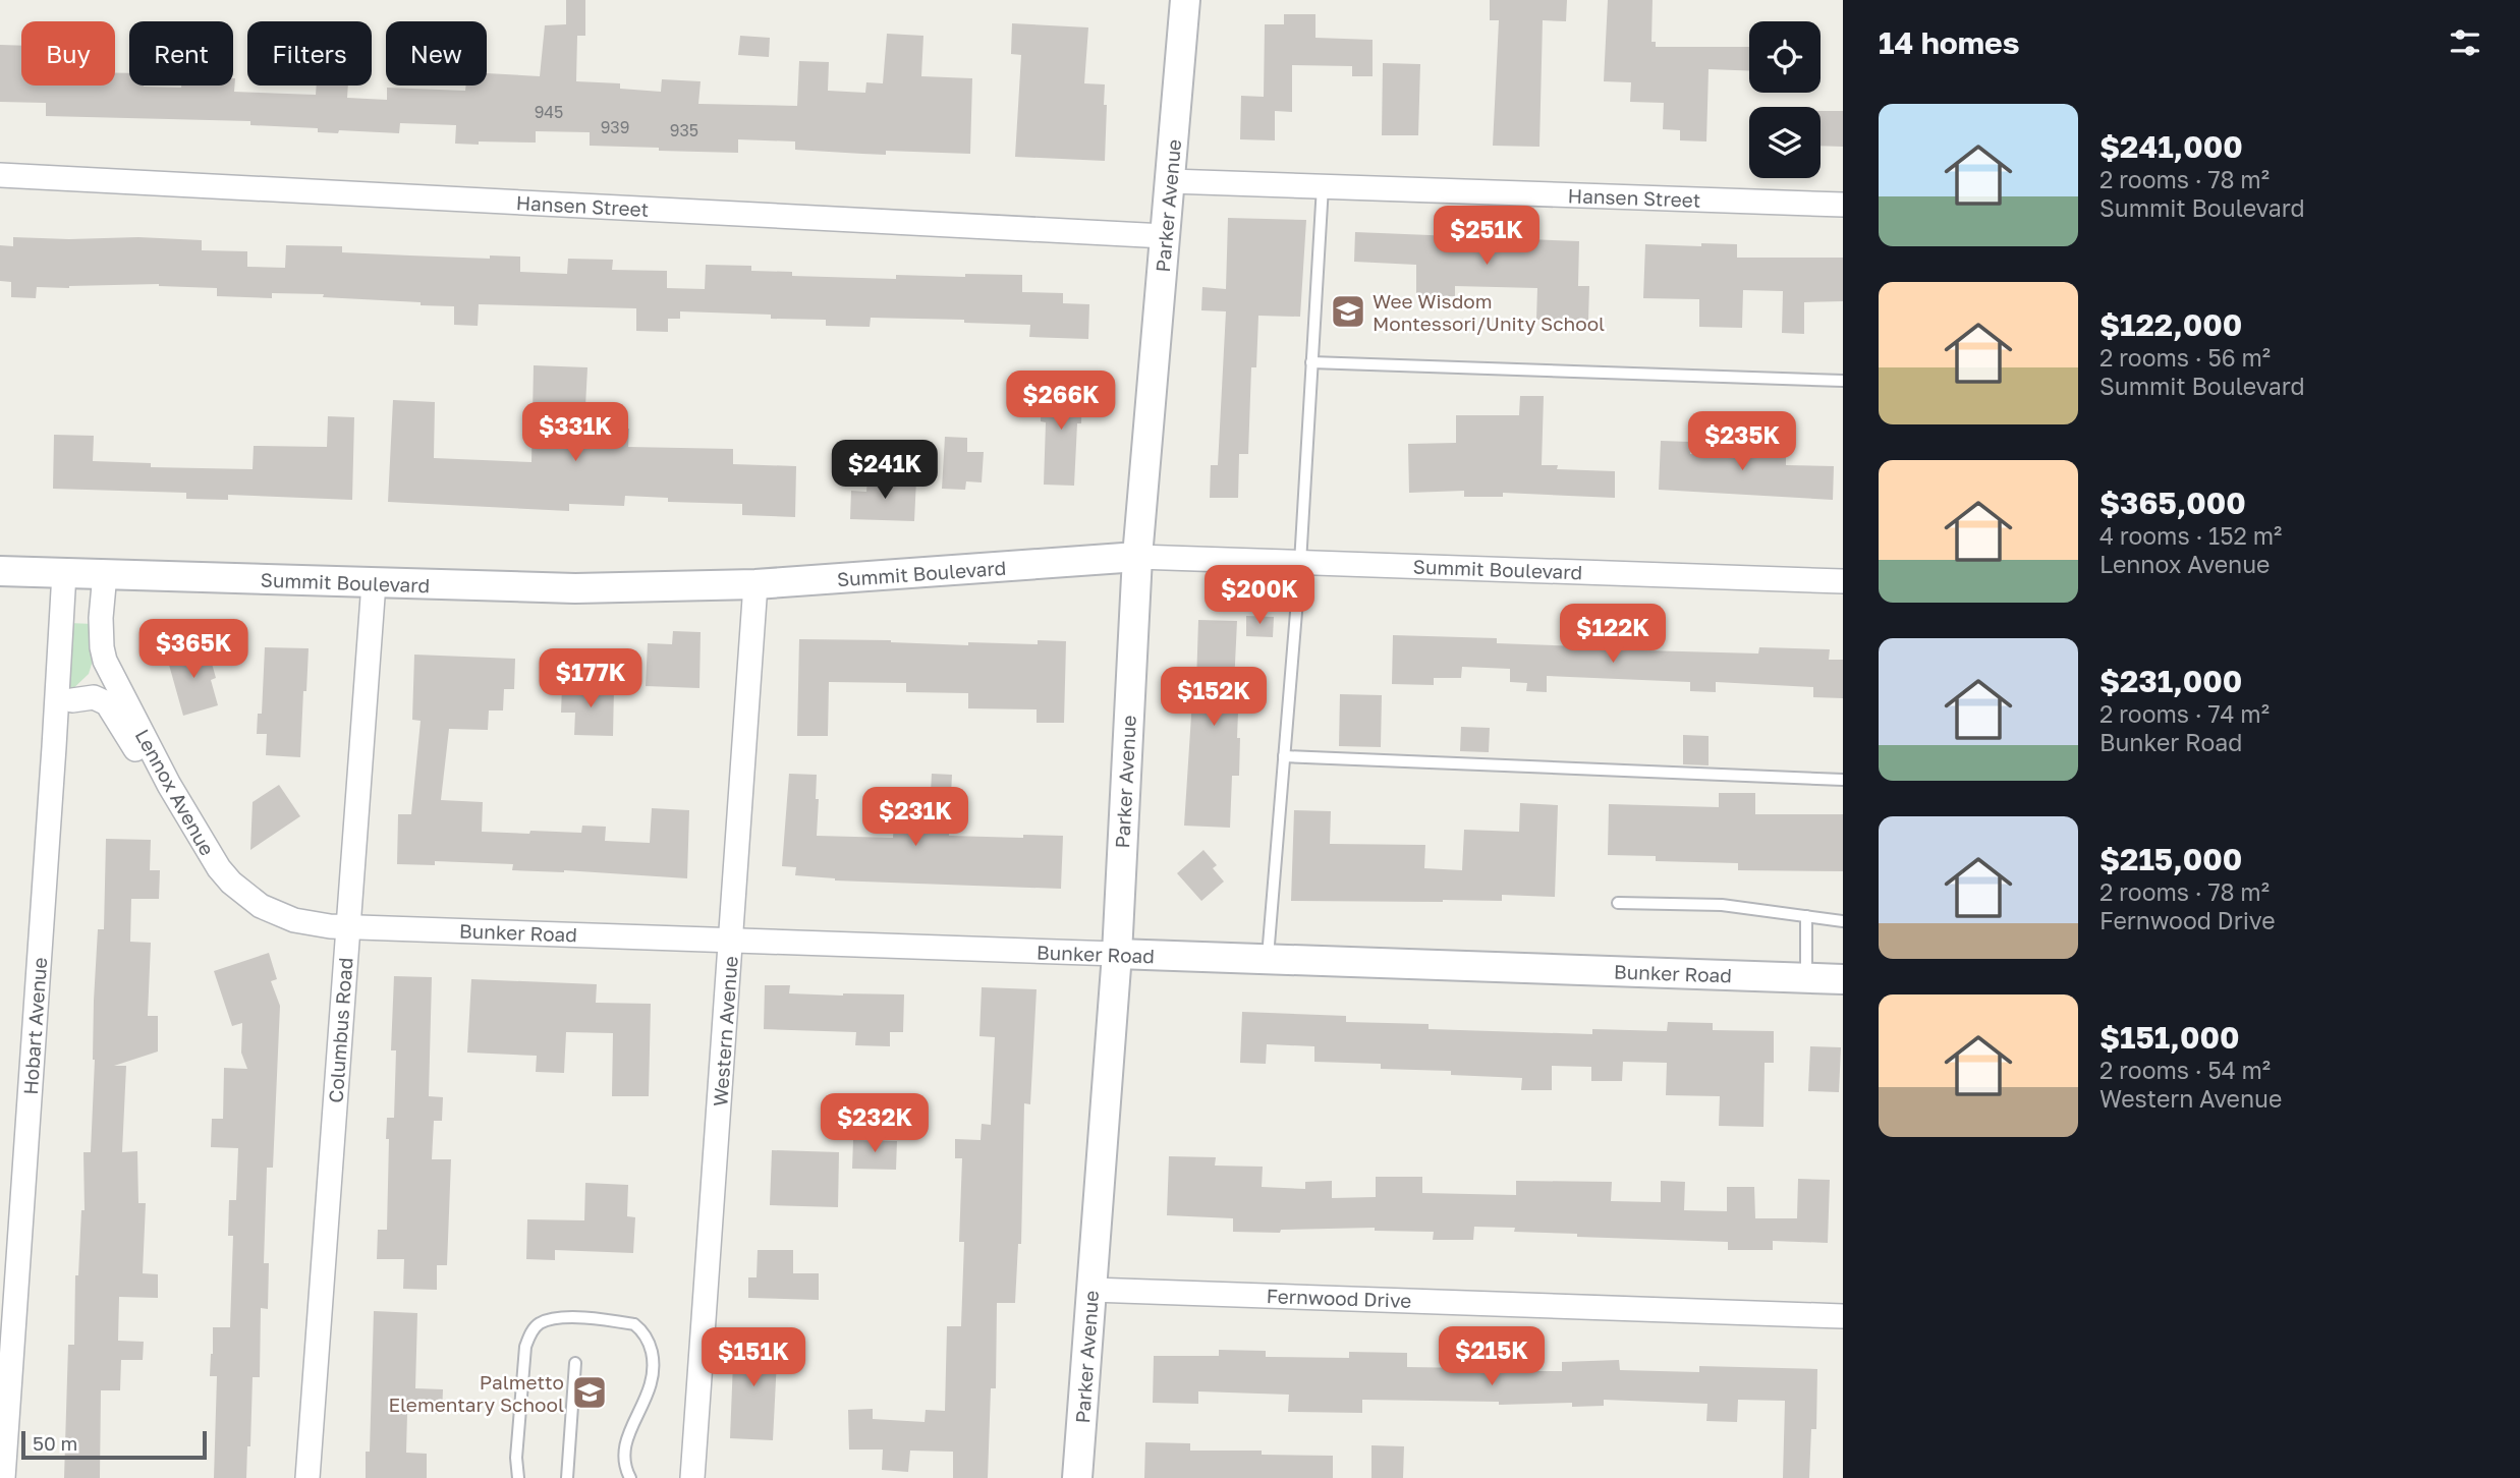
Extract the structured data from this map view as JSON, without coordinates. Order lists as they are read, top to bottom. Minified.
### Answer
{"streets":{"street":["Hansen Street","Parker Avenue","Summit Boulevard","Lennox Avenue","Bunker Road","Hobart Avenue","Columbus Road","Western Avenue","Fernwood Drive"]},"crossings":[["Hansen Street","Parker Avenue"],["Parker Avenue","Summit Boulevard"],["Parker Avenue","Bunker Road"],["Parker Avenue","Fernwood Drive"],["Summit Boulevard","Lennox Avenue"],["Summit Boulevard","Hobart Avenue"],["Summit Boulevard","Columbus Road"],["Summit Boulevard","Western Avenue"],["Lennox Avenue","Bunker Road"],["Lennox Avenue","Columbus Road"],["Bunker Road","Columbus Road"],["Bunker Road","Western Avenue"]],"places":{"school or university":["Wee Wisdom Montessori/Unity School","Palmetto Elementary School"]},"house_numbers":["945","939","935"],"scale_bar":"50 m","page":{"heading":"14 homes","chip":["Buy","Rent","Filters","New"],"list":[{"name":"$241,000","note":"2 rooms · 78 m² · Summit Boulevard"},{"name":"$122,000","note":"2 rooms · 56 m² · Summit Boulevard"},{"name":"$365,000","note":"4 rooms · 152 m² · Lennox Avenue"},{"name":"$231,000","note":"2 rooms · 74 m² · Bunker Road"},{"name":"$215,000","note":"2 rooms · 78 m² · Fernwood Drive"},{"name":"$151,000","note":"2 rooms · 54 m² · Western Avenue"}],"price":["$251K","$266K","$331K","$235K","$241K","$200K","$122K","$365K","$177K","$152K","$231K","$232K","$215K","$151K"],"scale":"50 m"}}
